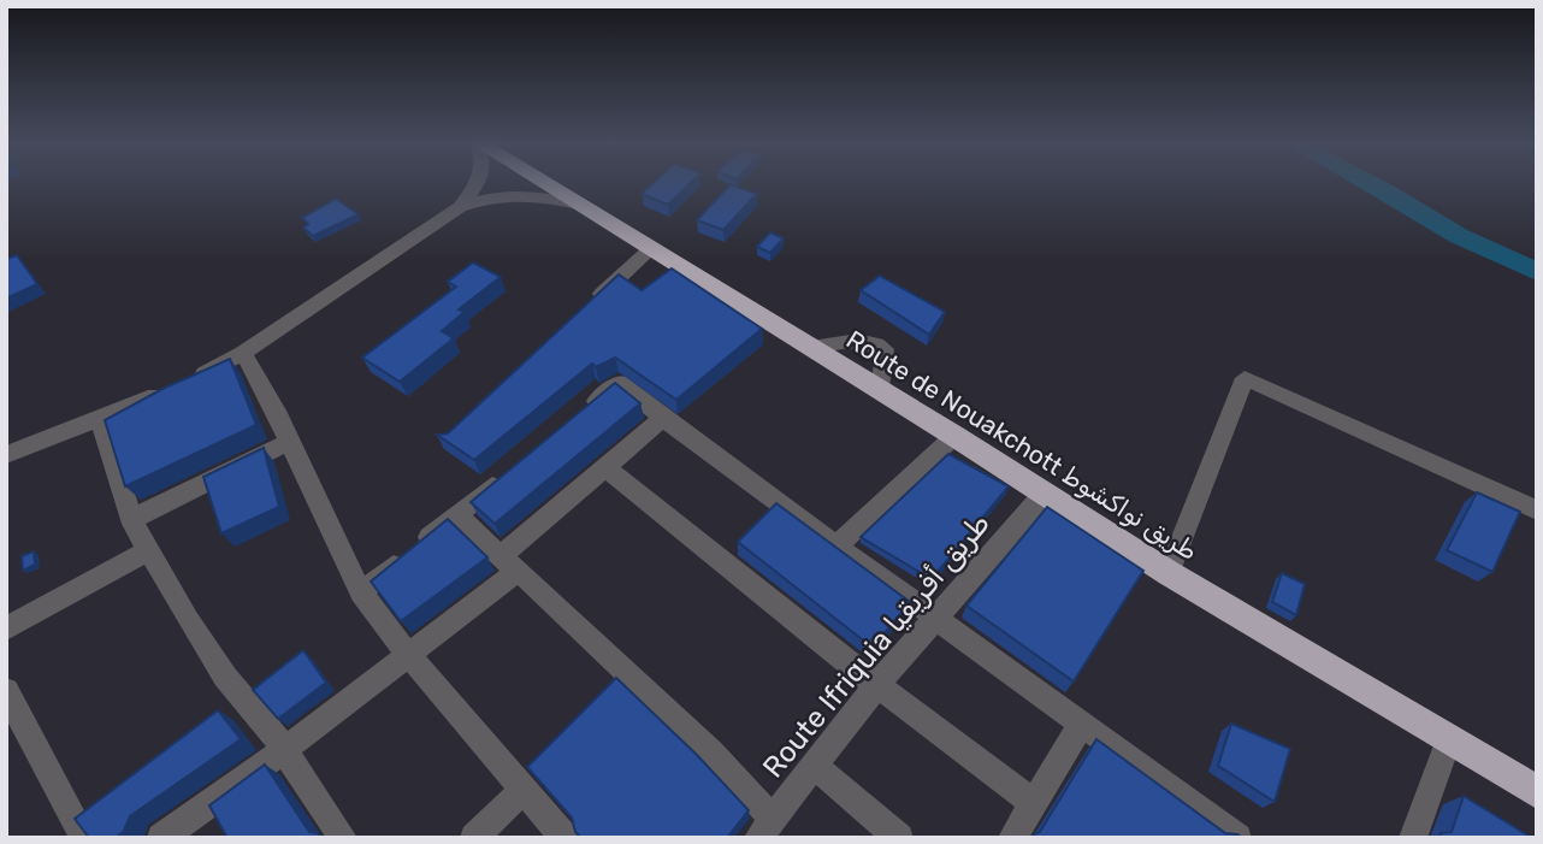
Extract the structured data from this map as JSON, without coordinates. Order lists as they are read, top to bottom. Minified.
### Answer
{"streets":{"highway":["Route de Nouakchott طريق نواكشوط"],"street":["Route Ifriquia طريق أفريقيا"]},"crossings":[["Route de Nouakchott طريق نواكشوط","Route Ifriquia طريق أفريقيا"]]}
